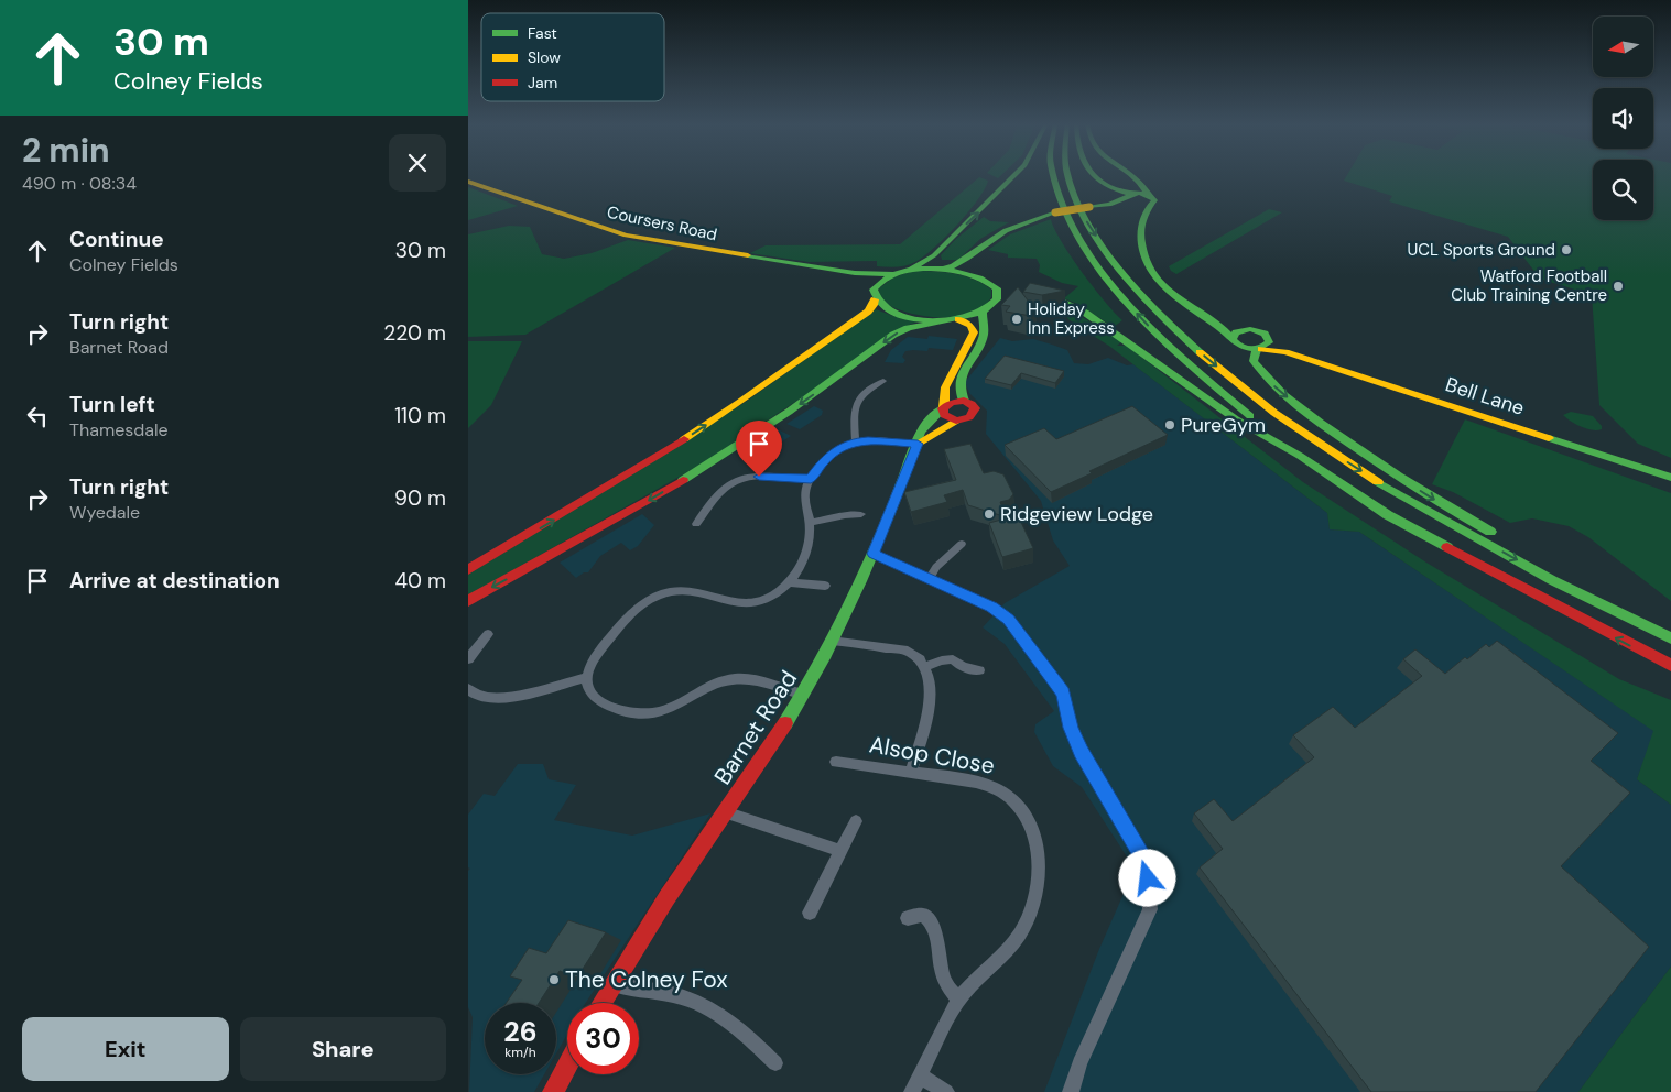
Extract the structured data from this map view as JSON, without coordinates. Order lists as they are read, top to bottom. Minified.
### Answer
{"streets":{"main road":["Coursers Road","Bell Lane","Barnet Road"],"street":["Alsop Close"]},"places":["UCL Sports Ground","Watford Football Club Training Centre","Holiday Inn Express","PureGym","Ridgeview Lodge","The Colney Fox"],"legend":["Fast","Slow","Jam"],"north":"left","page":{"turn":["30 m","Colney Fields"],"heading":["2 min","490 m · 08:34"],"list":[{"name":"Continue","note":"Colney Fields","value":"30 m"},{"name":"Turn right","note":"Barnet Road","value":"220 m"},{"name":"Turn left","note":"Thamesdale","value":"110 m"},{"name":"Turn right","note":"Wyedale","value":"90 m"},{"name":"Arrive at destination","value":"40 m"}],"speed":"26 km/h","limit":"30","buttons":["Exit","Share"]}}
